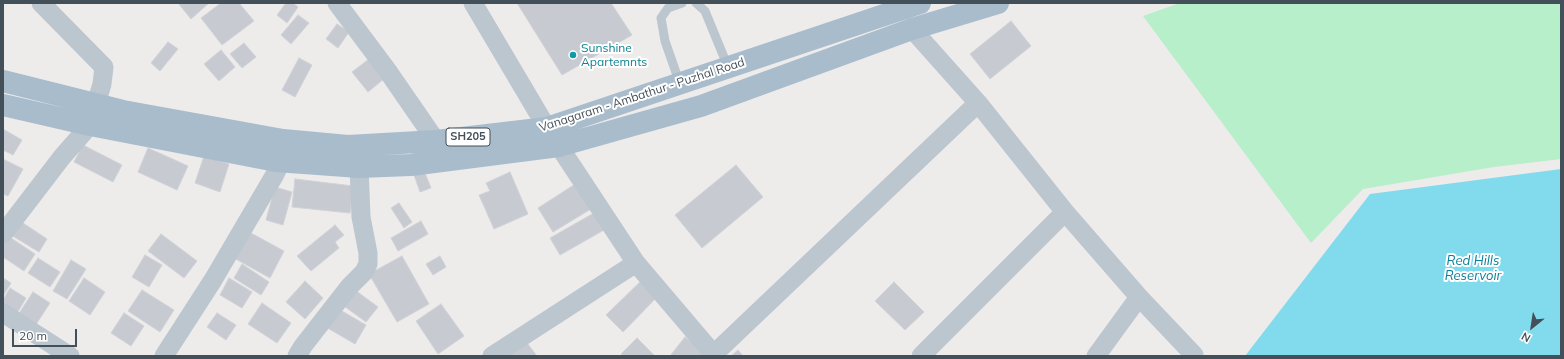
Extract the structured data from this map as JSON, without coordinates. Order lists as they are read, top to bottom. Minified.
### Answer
{"streets":{"main road":["Vanagaram - Ambathur - Puzhal Road","SH205"]},"water":["Red Hills Reservoir"],"places":["Sunshine Apartemnts"],"scale_bar":"20 m","north":"bottom left"}
